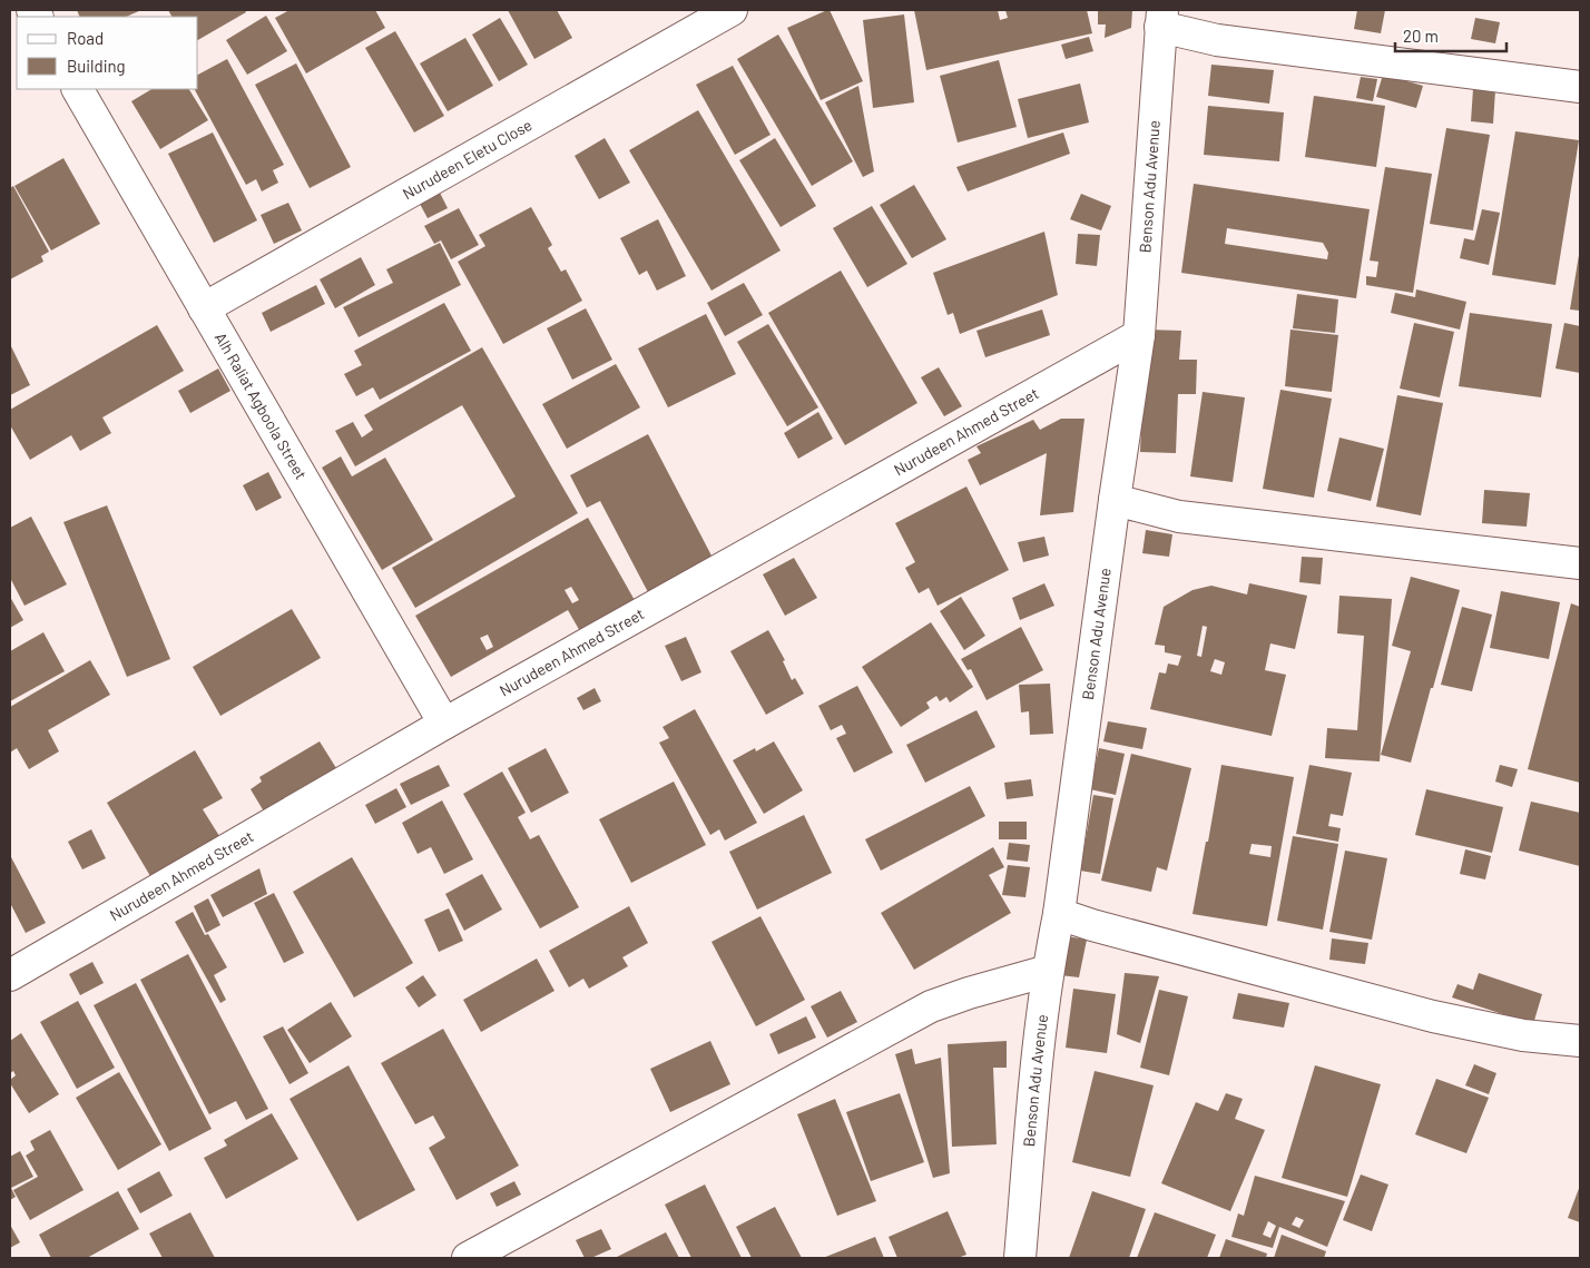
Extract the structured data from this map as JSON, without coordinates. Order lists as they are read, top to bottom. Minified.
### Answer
{"streets":{"street":["Nurudeen Eletu Close","Benson Adu Avenue","Alh Raliat Agboola Street","Nurudeen Ahmed Street"]},"crossings":[["Nurudeen Eletu Close","Alh Raliat Agboola Street"],["Benson Adu Avenue","Nurudeen Ahmed Street"],["Alh Raliat Agboola Street","Nurudeen Ahmed Street"]],"legend":["Road","Building"],"scale_bar":"20 m"}
